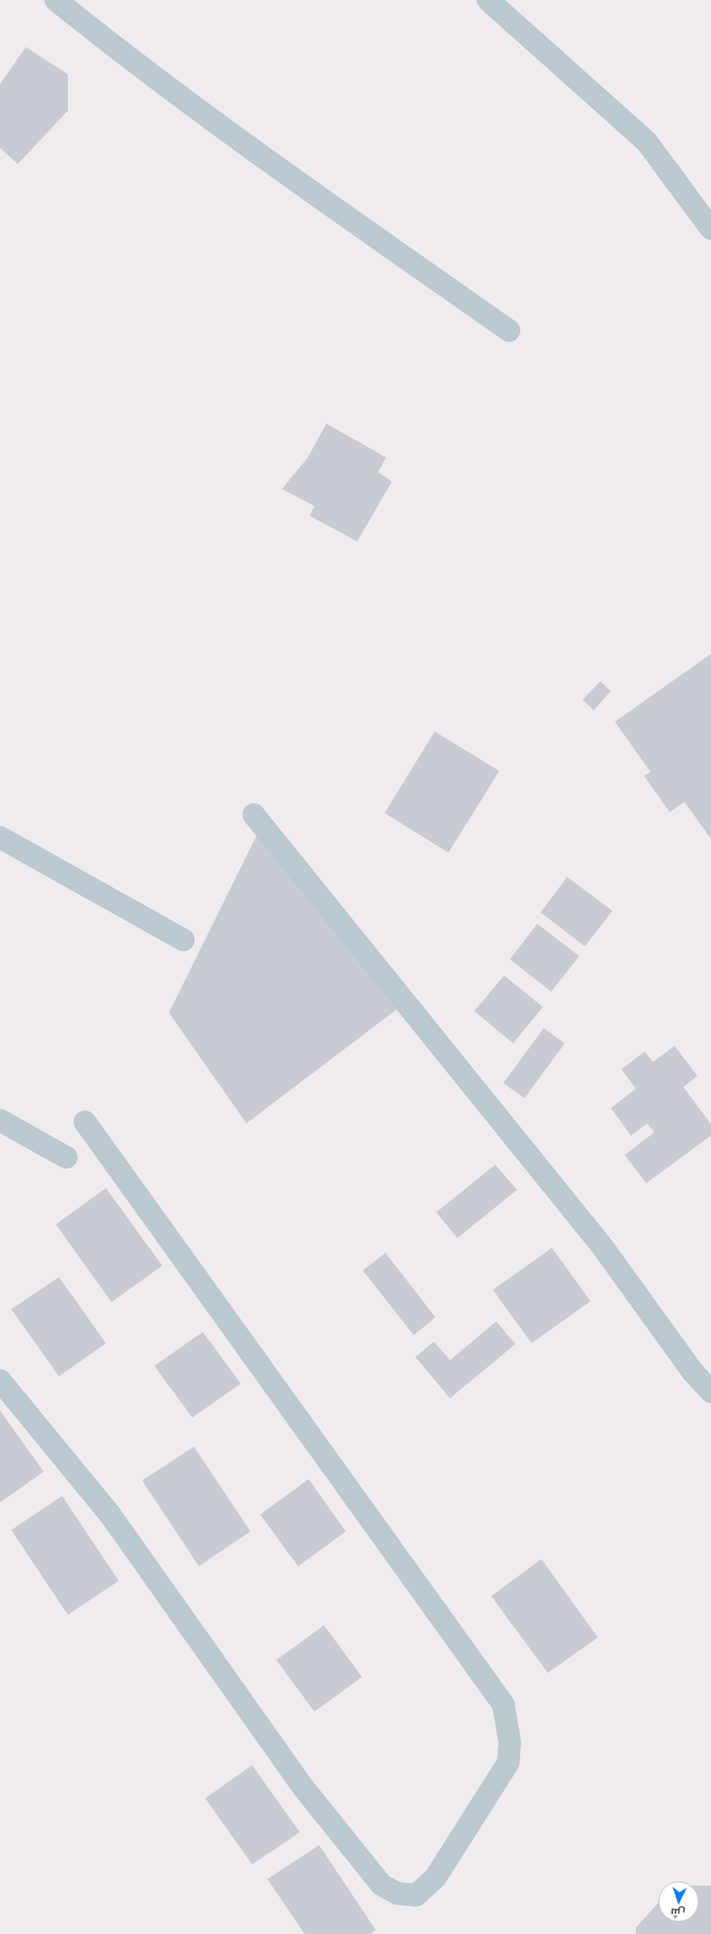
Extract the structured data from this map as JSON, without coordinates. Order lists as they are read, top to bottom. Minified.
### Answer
{"north":"bottom"}
